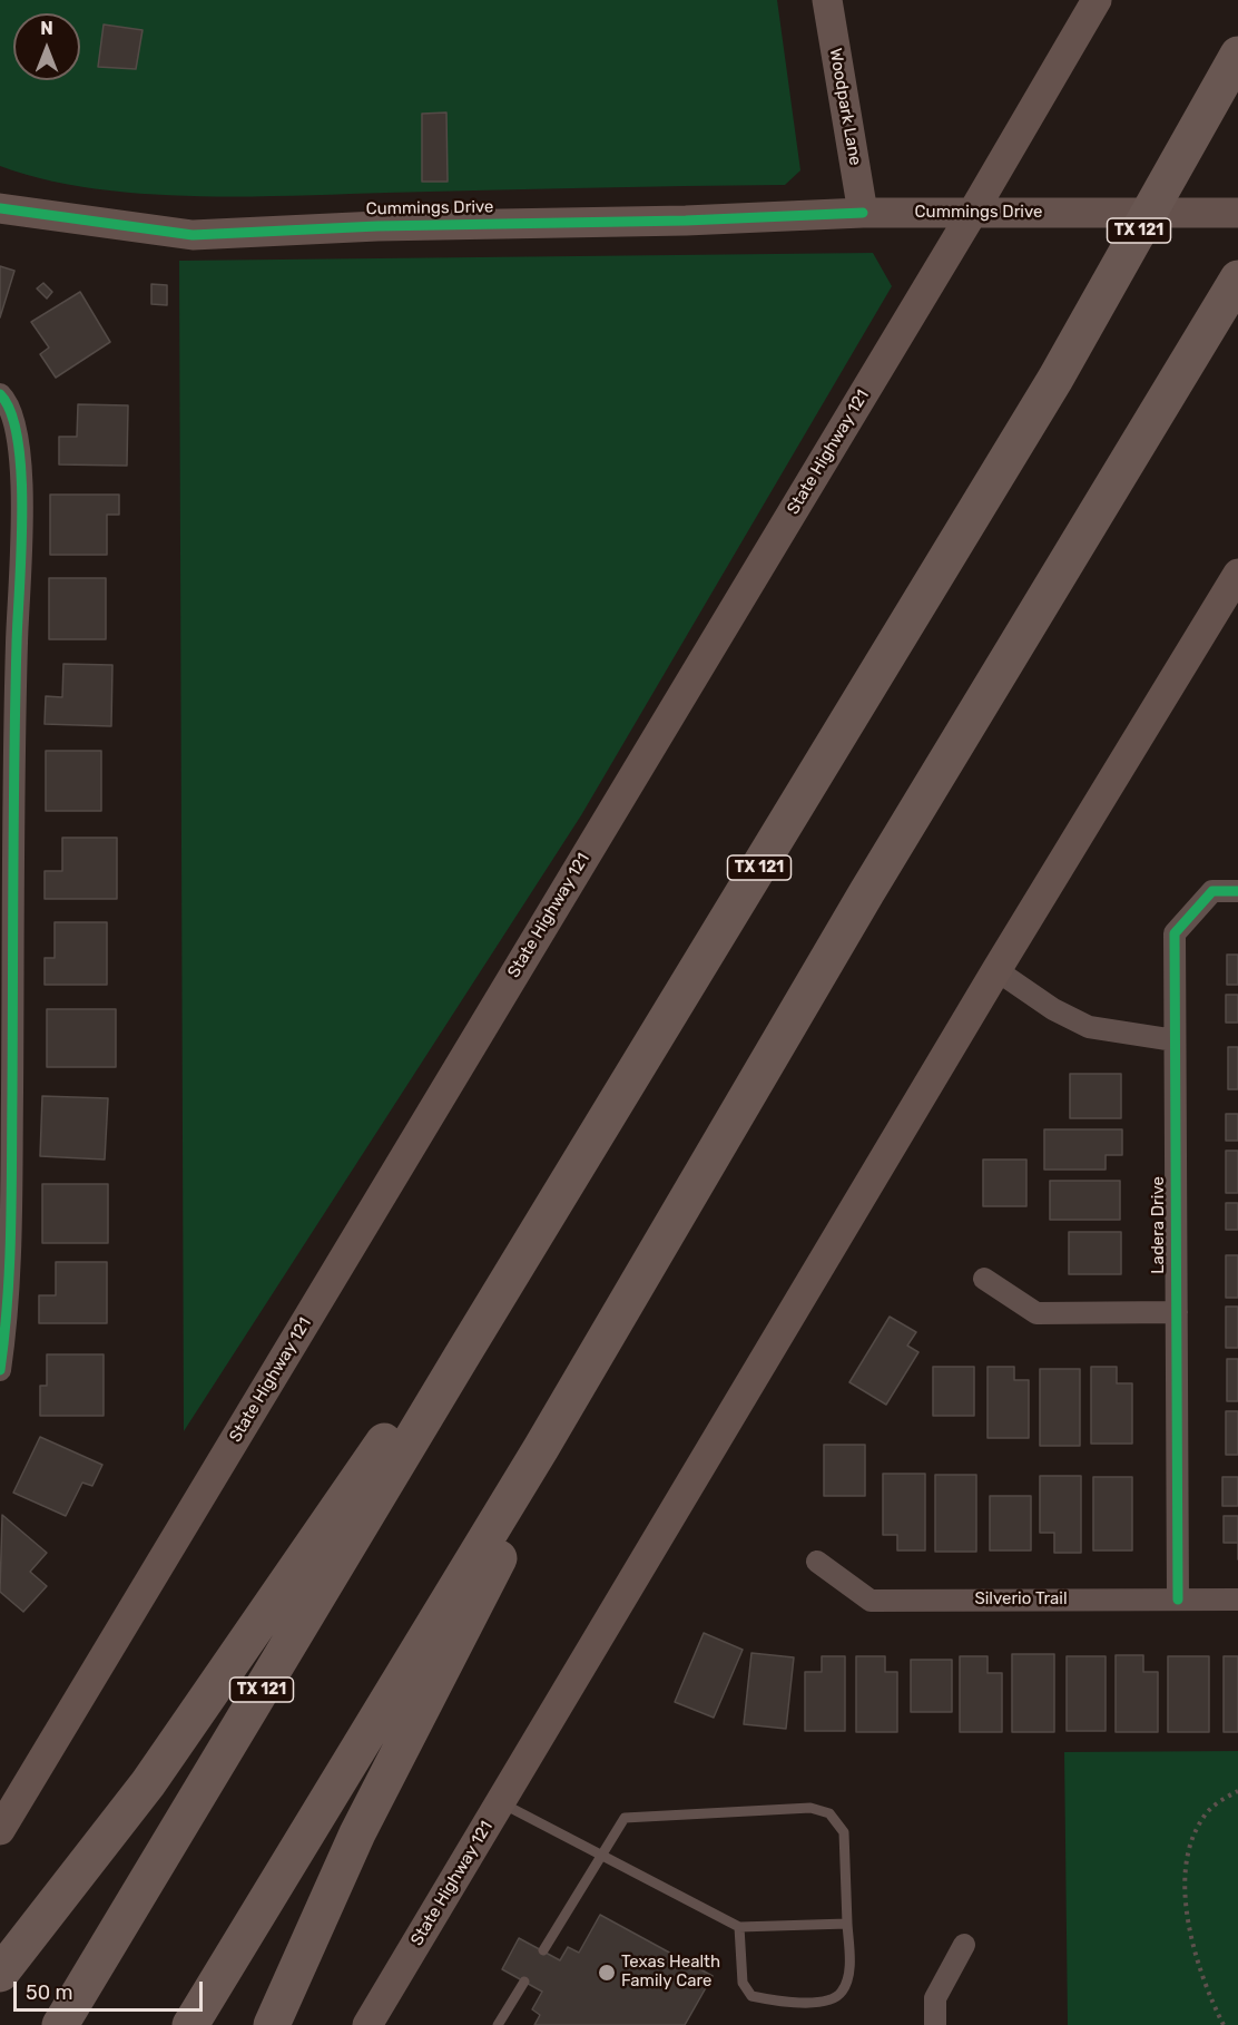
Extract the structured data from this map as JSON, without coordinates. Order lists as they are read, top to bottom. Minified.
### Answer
{"streets":{"highway":["TX 121"],"main road":["Woodpark Lane","Cummings Drive","State Highway 121"],"street":["Ladera Drive","Silverio Trail"]},"crossings":[["Woodpark Lane","Cummings Drive"],["Cummings Drive","State Highway 121"],["Ladera Drive","Silverio Trail"]],"places":["Texas Health Family Care"],"scale_bar":"50 m","north":"top"}
